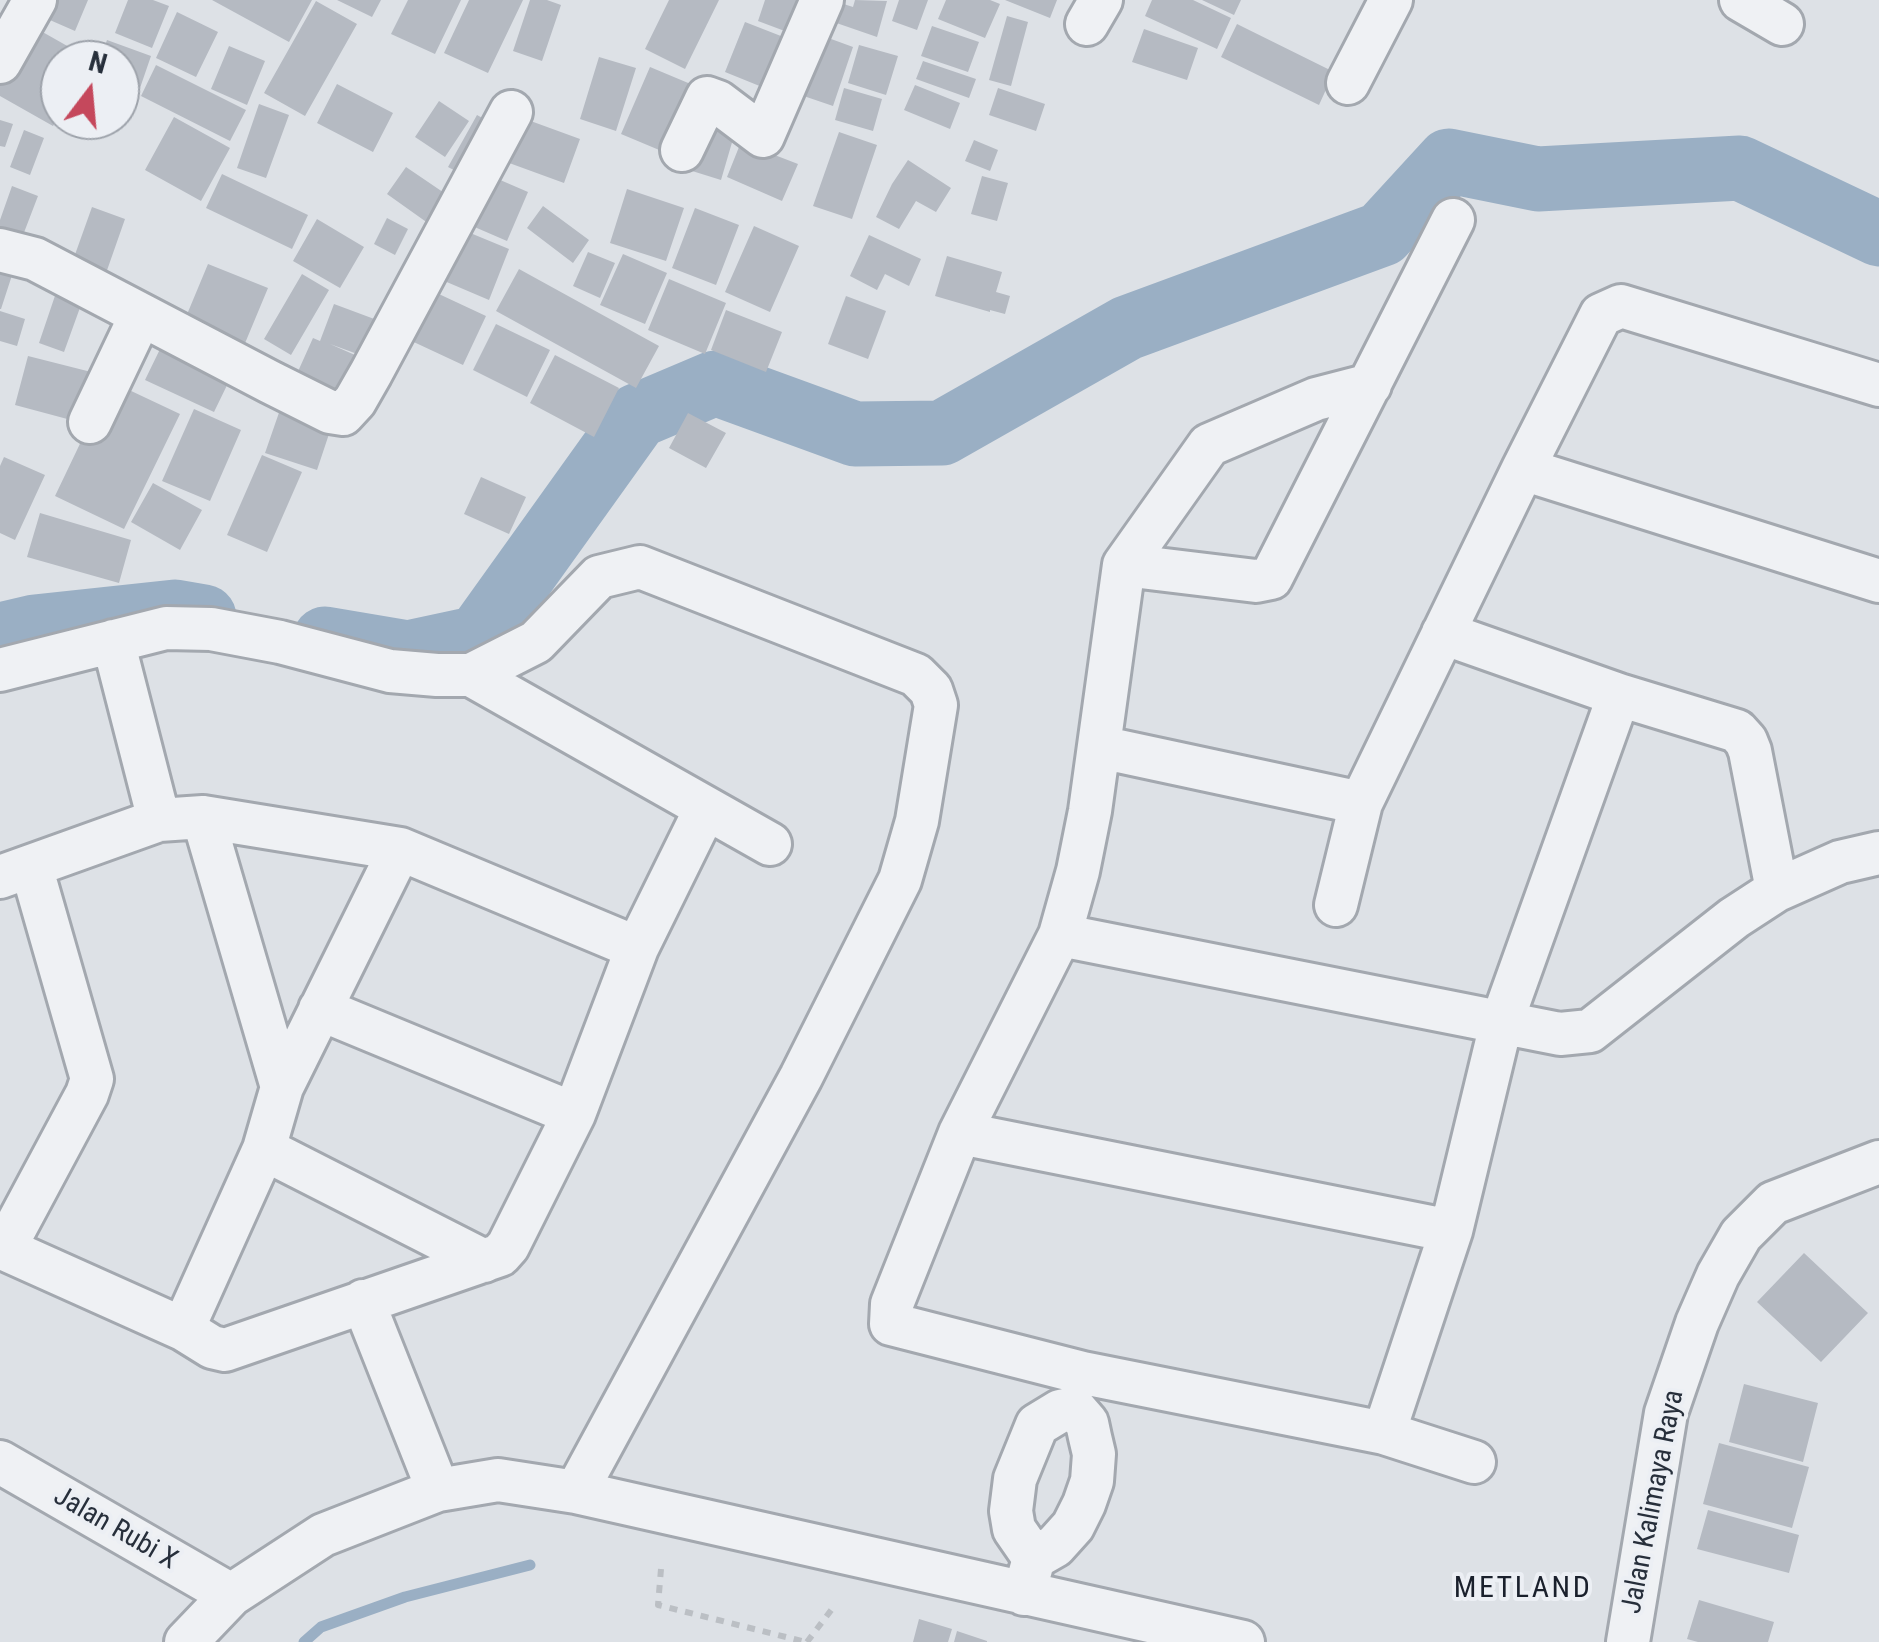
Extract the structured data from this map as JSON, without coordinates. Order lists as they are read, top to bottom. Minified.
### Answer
{"streets":{"street":["Jalan Kalimaya Raya","Jalan Rubi X"]},"districts":["METLAND"],"north":"top"}
